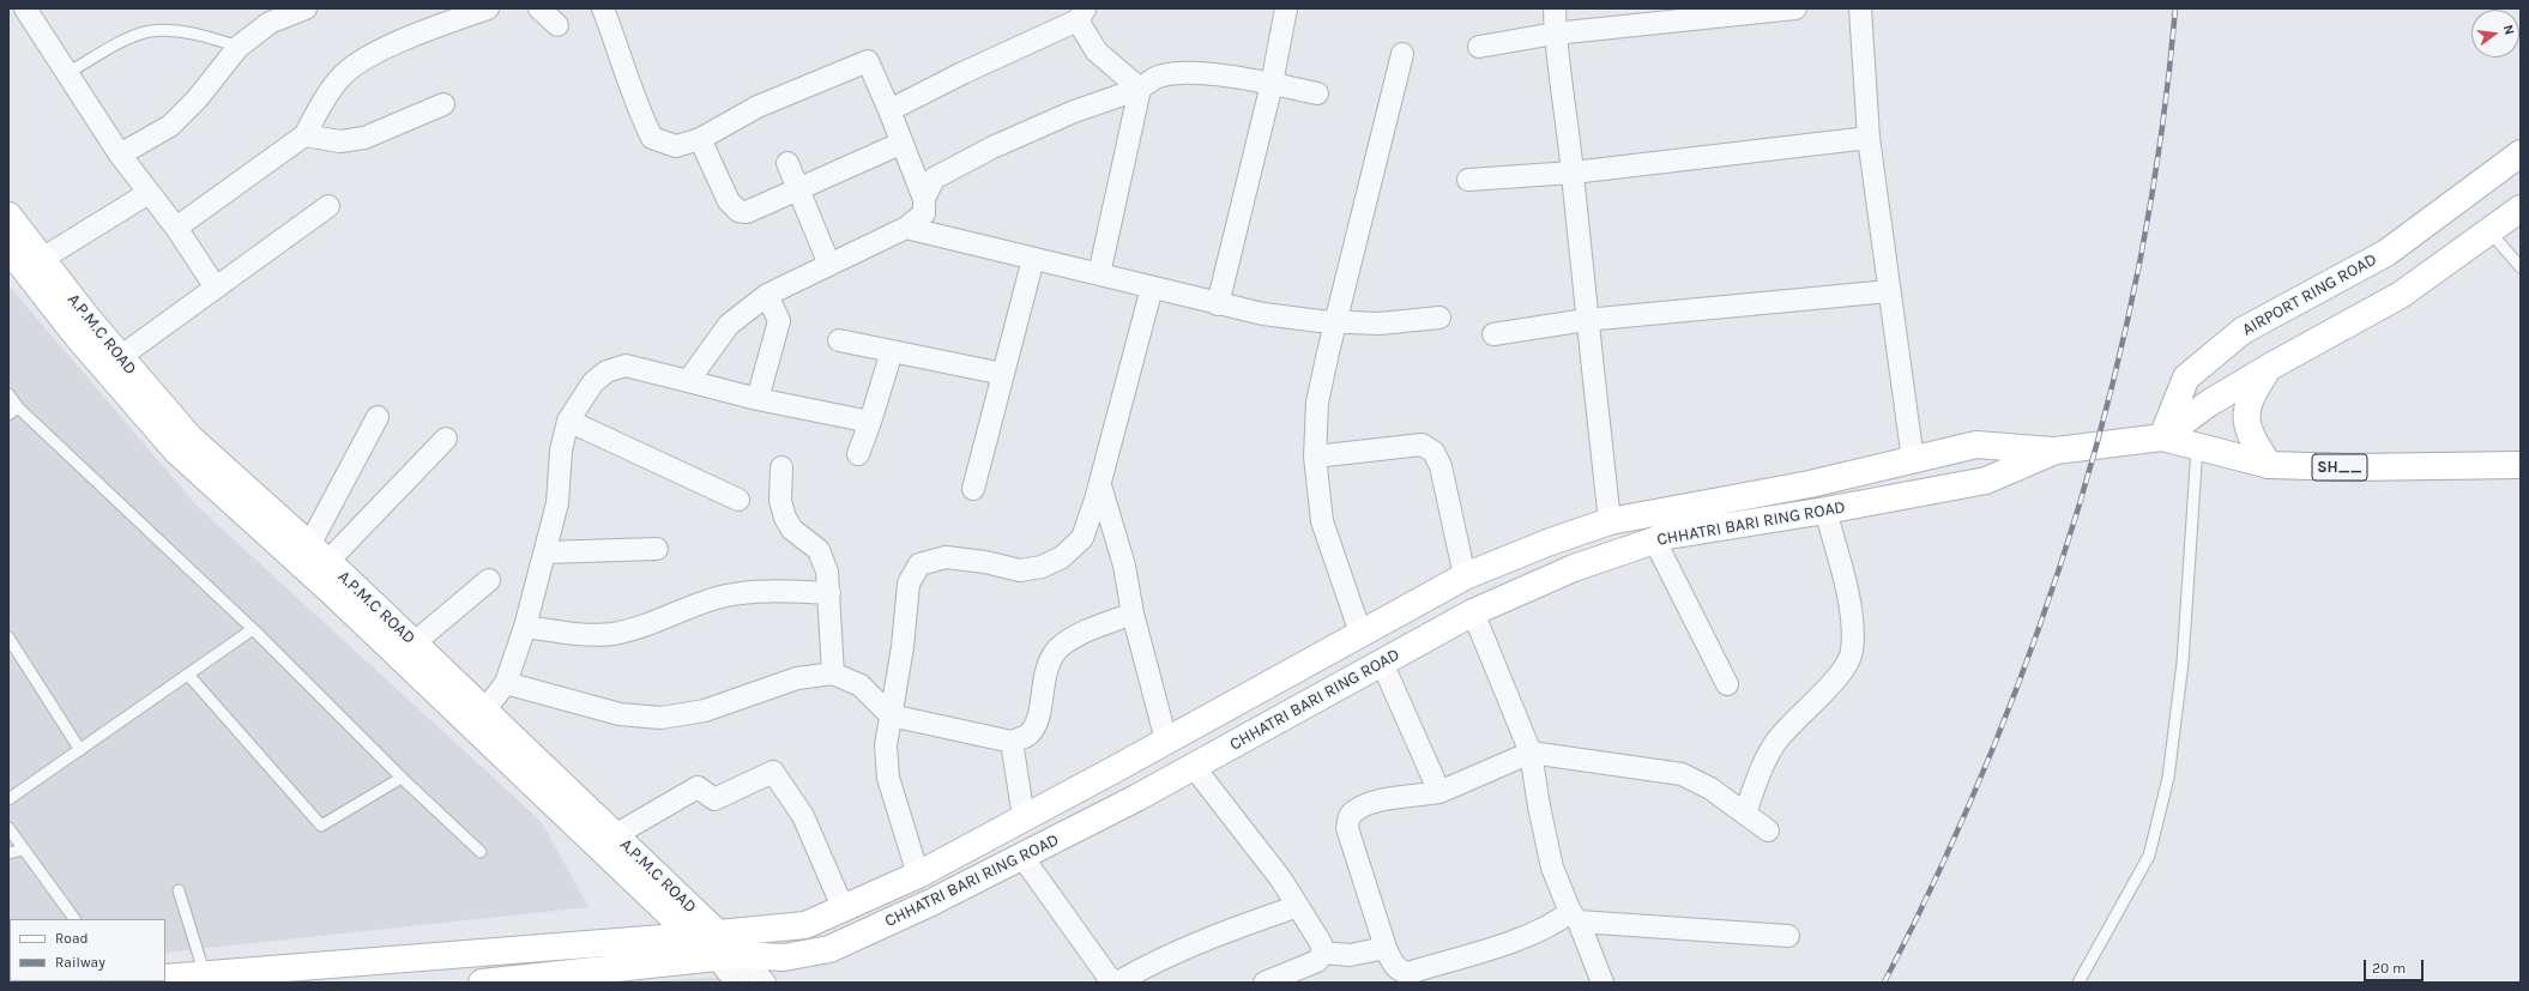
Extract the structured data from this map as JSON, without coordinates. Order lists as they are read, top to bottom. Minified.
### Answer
{"streets":{"main road":["AIRPORT RING ROAD","A.P.M.C ROAD","SH__","CHHATRI BARI RING ROAD"]},"crossings":[["AIRPORT RING ROAD","SH__"],["AIRPORT RING ROAD","CHHATRI BARI RING ROAD"],["A.P.M.C ROAD","CHHATRI BARI RING ROAD"],["SH__","CHHATRI BARI RING ROAD"]],"legend":["Road","Railway"],"scale_bar":"20 m","north":"right"}
